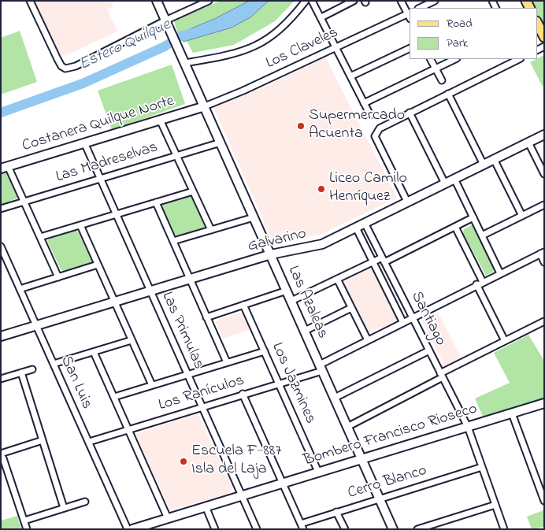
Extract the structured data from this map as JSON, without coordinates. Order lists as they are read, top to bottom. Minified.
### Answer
{"streets":{"main road":["Costanera Quilque Norte","Galvarino","Las Azaleas","Bombero Francisco Rioseco"],"street":["Los Claveles","Las Madreselvas","Santiago","Las Primulas","San Luis","Los Jazmines","Los Ranículos","Cerro Blanco"]},"crossings":[["Los Claveles","Costanera Quilque Norte"],["Los Claveles","Las Azaleas"],["Costanera Quilque Norte","Las Azaleas"],["Costanera Quilque Norte","Las Primulas"],["Las Madreselvas","Las Azaleas"],["Las Madreselvas","Las Primulas"],["Galvarino","Las Azaleas"],["Galvarino","Santiago"],["Galvarino","Las Primulas"],["Galvarino","San Luis"],["Las Azaleas","Los Ranículos"],["Las Azaleas","Bombero Francisco Rioseco"],["Las Azaleas","Cerro Blanco"],["Santiago","Los Ranículos"],["Santiago","Bombero Francisco Rioseco"],["Santiago","Cerro Blanco"],["Las Primulas","Los Ranículos"],["Las Primulas","Bombero Francisco Rioseco"],["San Luis","Los Ranículos"],["Los Jazmines","Los Ranículos"],["Los Jazmines","Bombero Francisco Rioseco"]],"water":["Estero Quilque"],"places":["Supermercado Acuenta","Liceo Camilo Henríquez","Escuela F-887 Isla del Laja"],"legend":["Road","Park"]}
